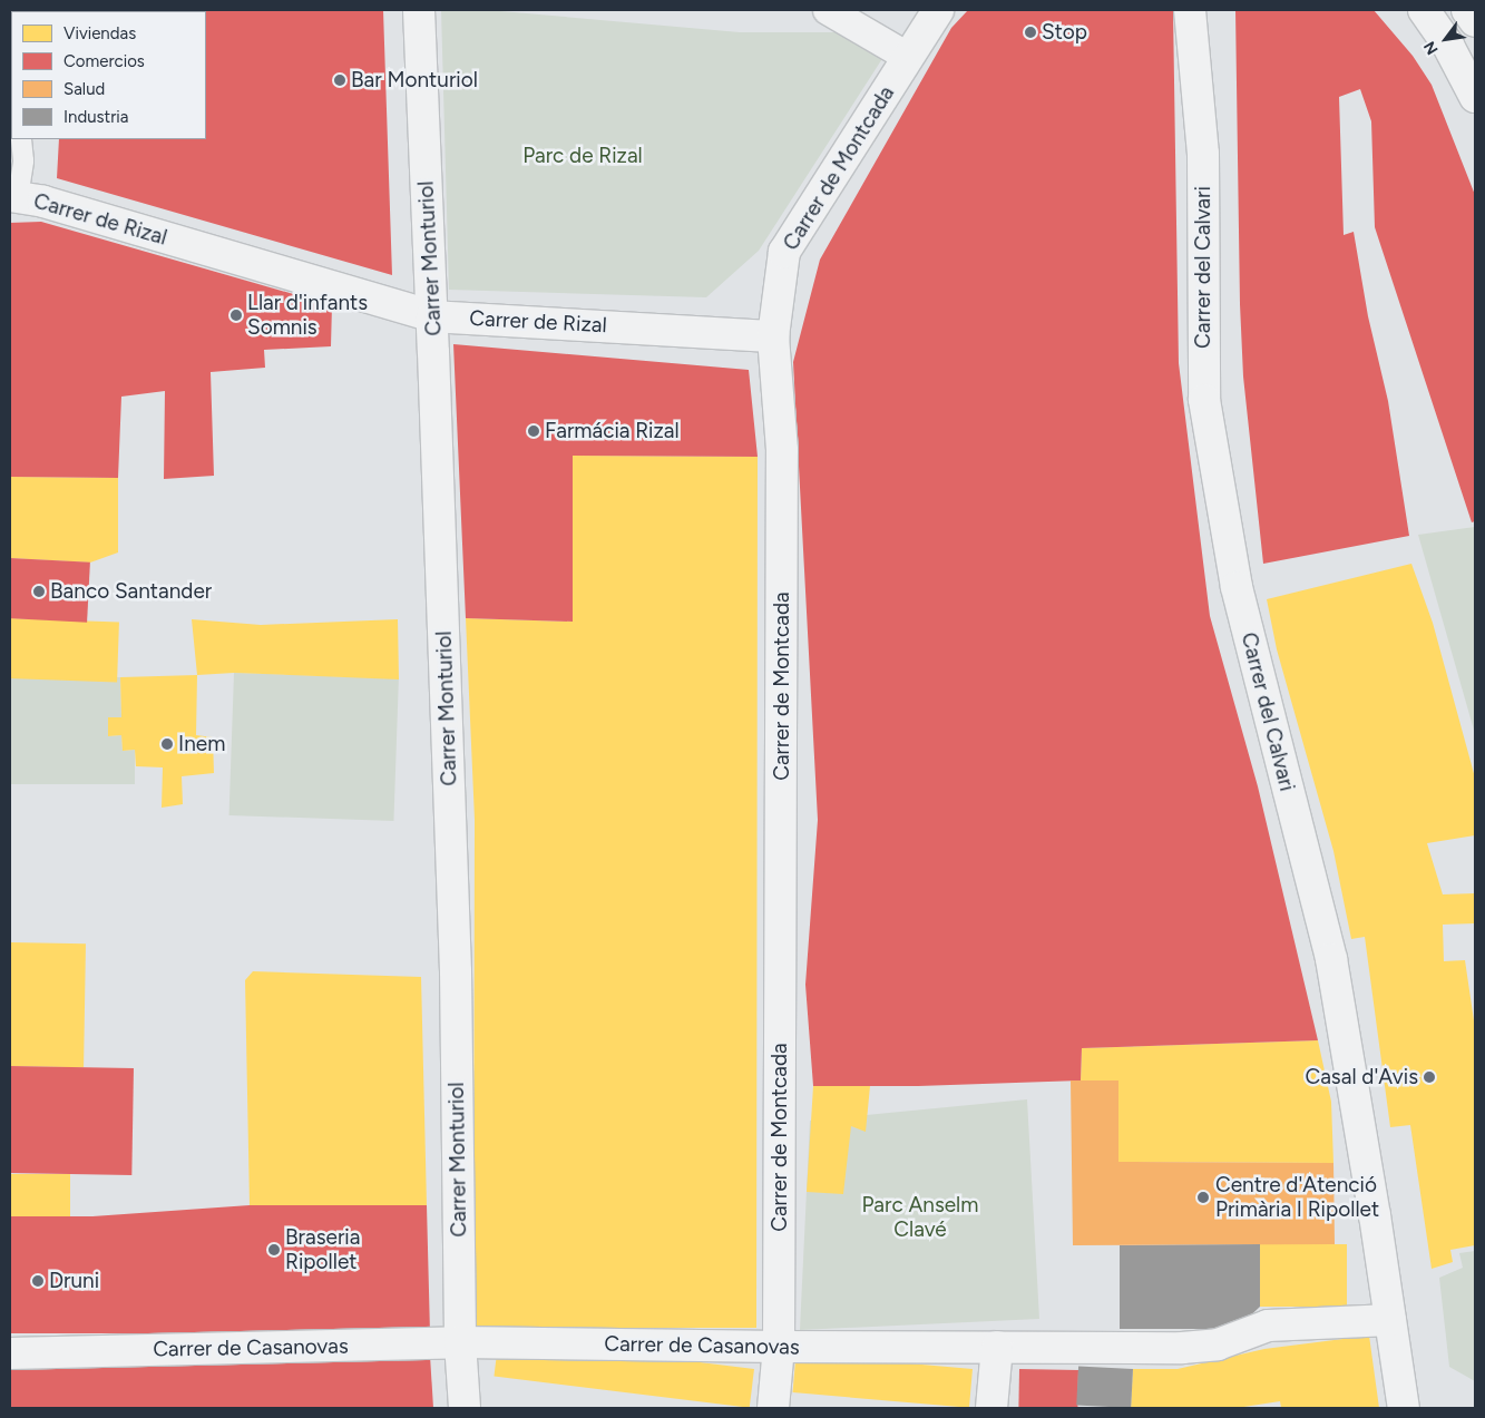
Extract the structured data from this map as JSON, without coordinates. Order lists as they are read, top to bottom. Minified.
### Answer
{"streets":{"street":["Carrer de Montcada","Carrer de Rizal","Carrer Monturiol","Carrer del Calvari","Carrer de Casanovas"]},"crossings":[["Carrer de Montcada","Carrer de Rizal"],["Carrer de Montcada","Carrer de Casanovas"],["Carrer de Rizal","Carrer Monturiol"],["Carrer Monturiol","Carrer de Casanovas"],["Carrer del Calvari","Carrer de Casanovas"]],"parks":["Parc de Rizal","Parc Anselm Clavé"],"places":["Stop","Bar Monturiol","Llar d'infants Somnis","Farmácia Rizal","Banco Santander","Inem","Casal d'Avis","Centre d'Atenció Primària I Ripollet","Braseria Ripollet","Druni"],"legend":["Viviendas","Comercios","Salud","Industria"],"north":"bottom left"}
